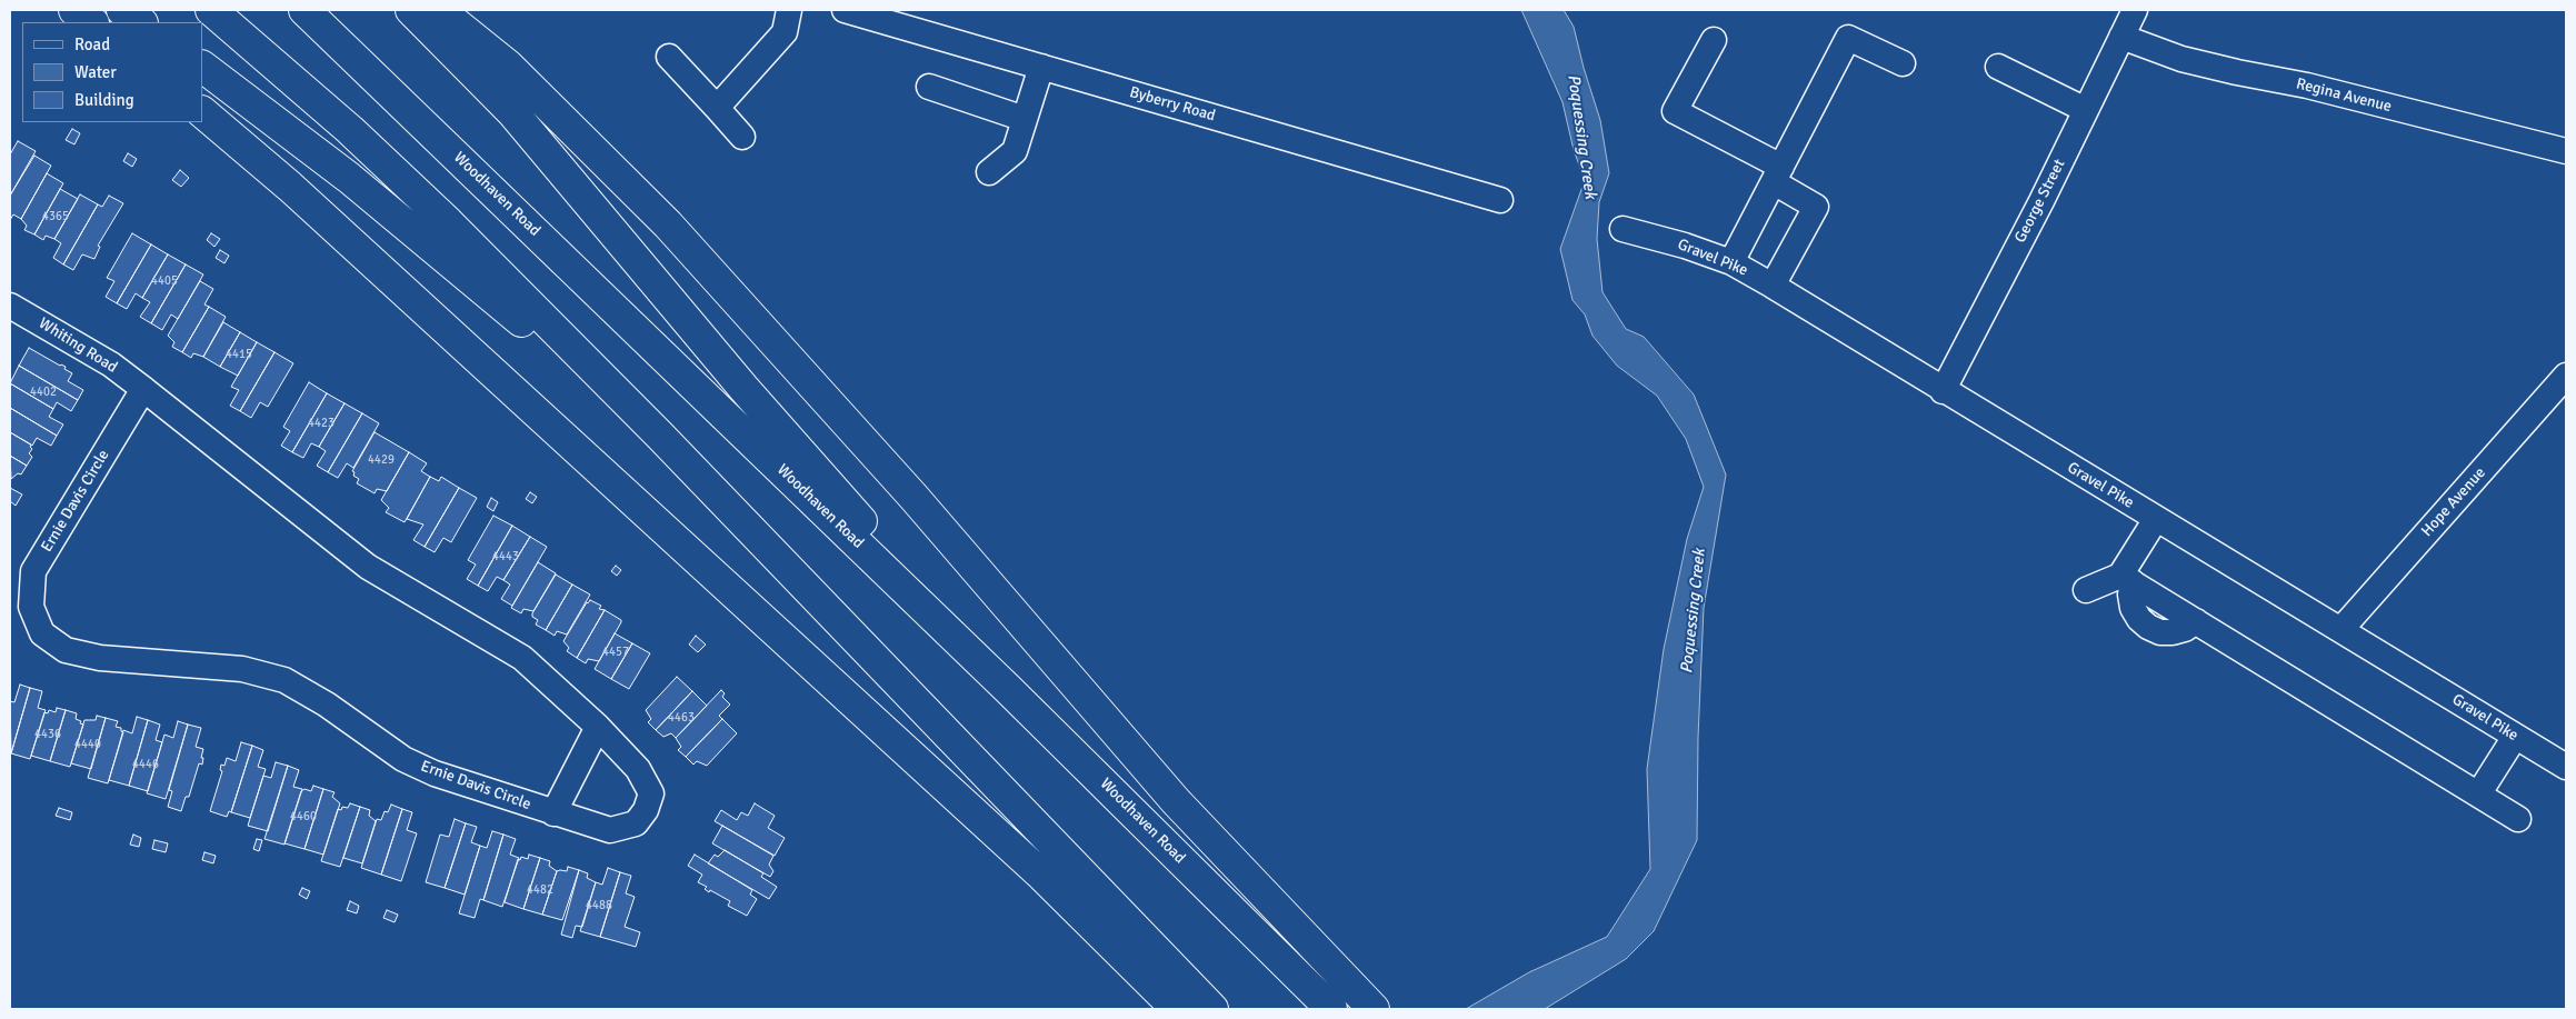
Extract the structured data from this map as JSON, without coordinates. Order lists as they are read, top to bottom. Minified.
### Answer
{"streets":{"highway":["Woodhaven Road"],"street":["Regina Avenue","Byberry Road","George Street","Gravel Pike","Whiting Road","Ernie Davis Circle","Hope Avenue"]},"crossings":[["Regina Avenue","George Street"],["George Street","Gravel Pike"],["Gravel Pike","Hope Avenue"],["Whiting Road","Ernie Davis Circle"]],"water":["Poquessing Creek"],"house_numbers":["4365","4405","4415","4402","4423","4429","4443","4457","4463","4436","4440","4446","4460","4482","4488"],"legend":["Road","Water","Building"]}
